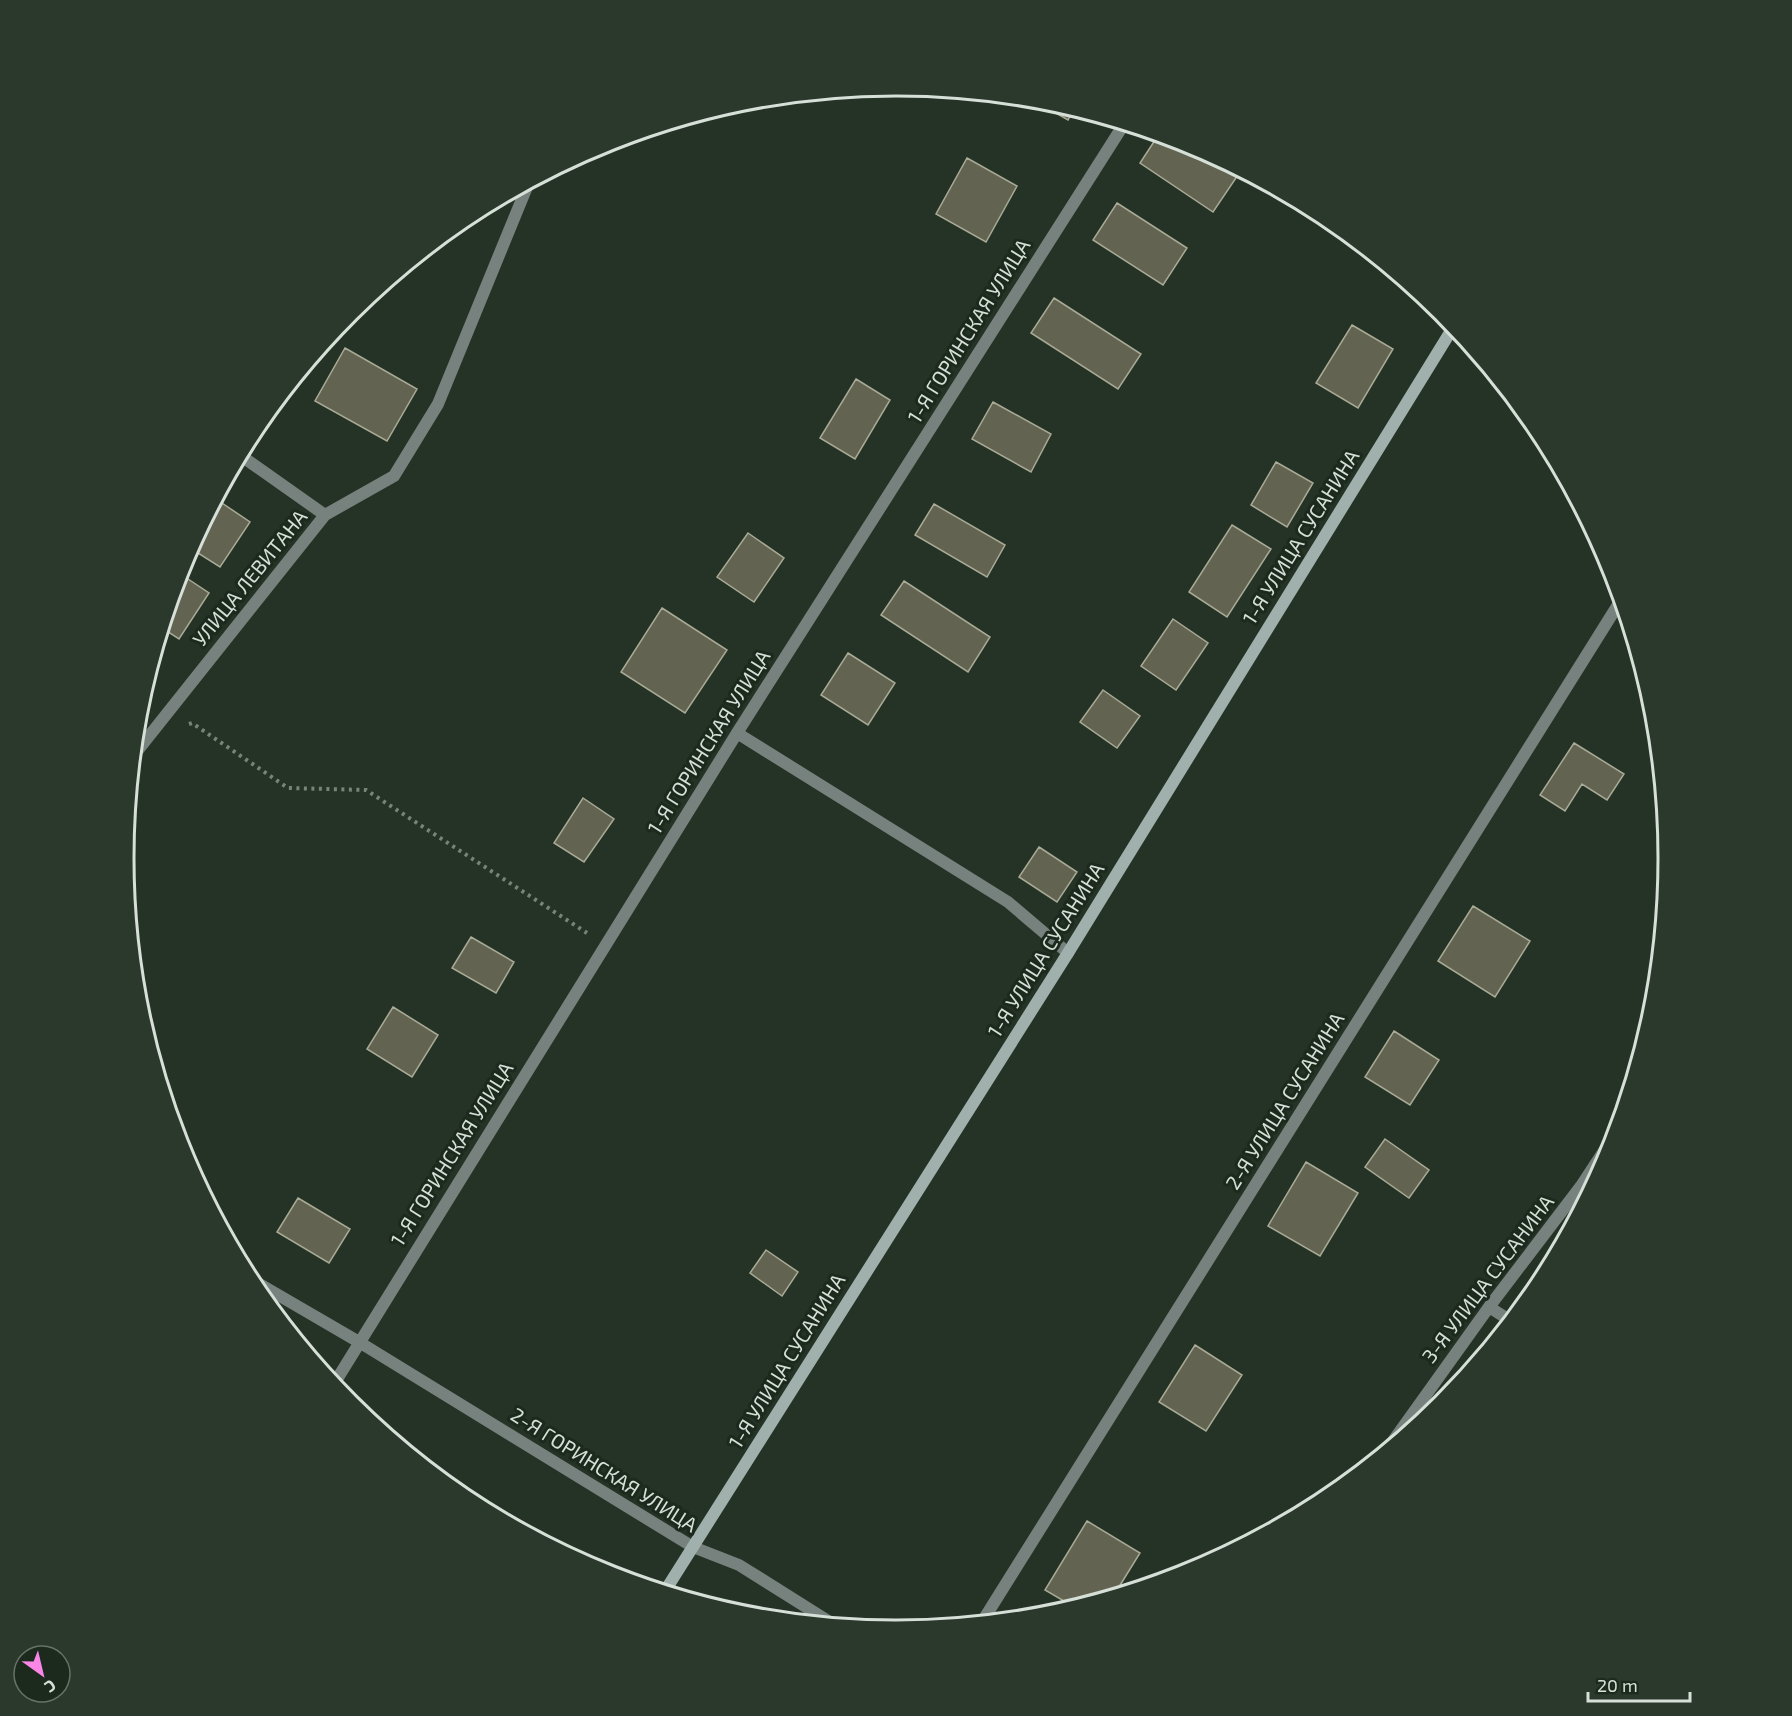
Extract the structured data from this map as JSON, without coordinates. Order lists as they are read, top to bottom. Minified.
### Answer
{"streets":{"street":["1-Я ГОРИНСКАЯ УЛИЦА","1-Я УЛИЦА СУСАНИНА","УЛИЦА ЛЕВИТАНА","2-Я УЛИЦА СУСАНИНА","3-Я УЛИЦА СУСАНИНА","2-Я ГОРИНСКАЯ УЛИЦА"]},"crossings":[["1-Я ГОРИНСКАЯ УЛИЦА","2-Я ГОРИНСКАЯ УЛИЦА"],["1-Я УЛИЦА СУСАНИНА","2-Я ГОРИНСКАЯ УЛИЦА"]],"scale_bar":"20 m","north":"bottom right"}
